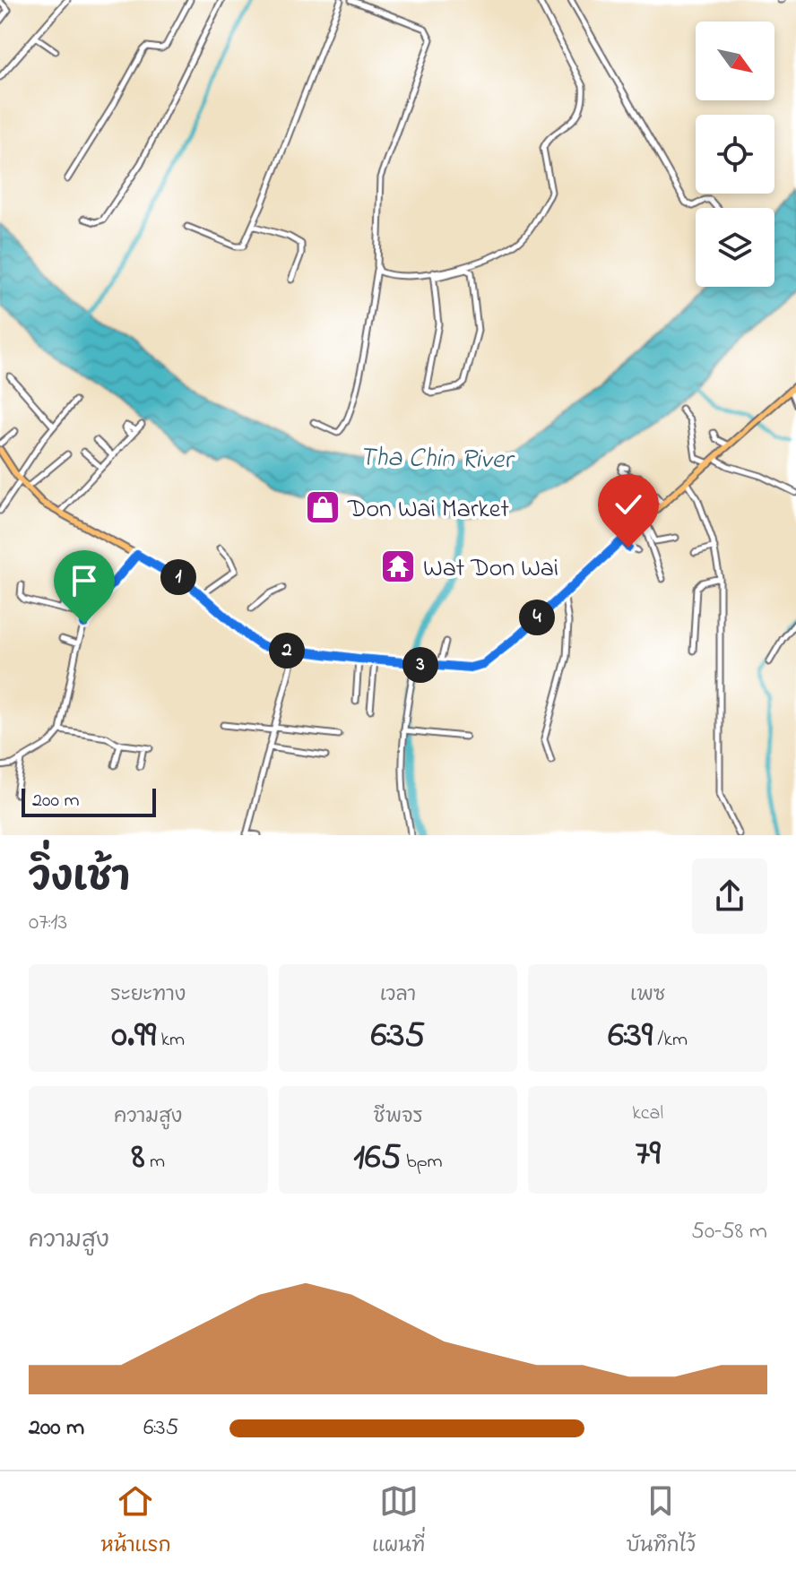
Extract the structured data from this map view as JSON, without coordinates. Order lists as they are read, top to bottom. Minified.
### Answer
{"water":["Tha Chin River"],"places":{"shop":["Don Wai Market"],"temple":["Wat Don Wai"]},"scale_bar":"200 m","north":"bottom right","page":{"pins":["1","4","2","3"],"scale":"200 m","heading":["วิ่งเช้า","07:13"],"stats":[["ระยะทาง","0.99 km"],["เวลา","6:35"],["เพซ","6:39 /km"],["ความสูง","8 m"],["ชีพจร","165 bpm"],["kcal","79"]],"chart":["ความสูง","50–58 m"],"list":[{"name":"200 m","note":"6:35"}],"tabs":["หน้าแรก","แผนที่","บันทึกไว้"]}}
